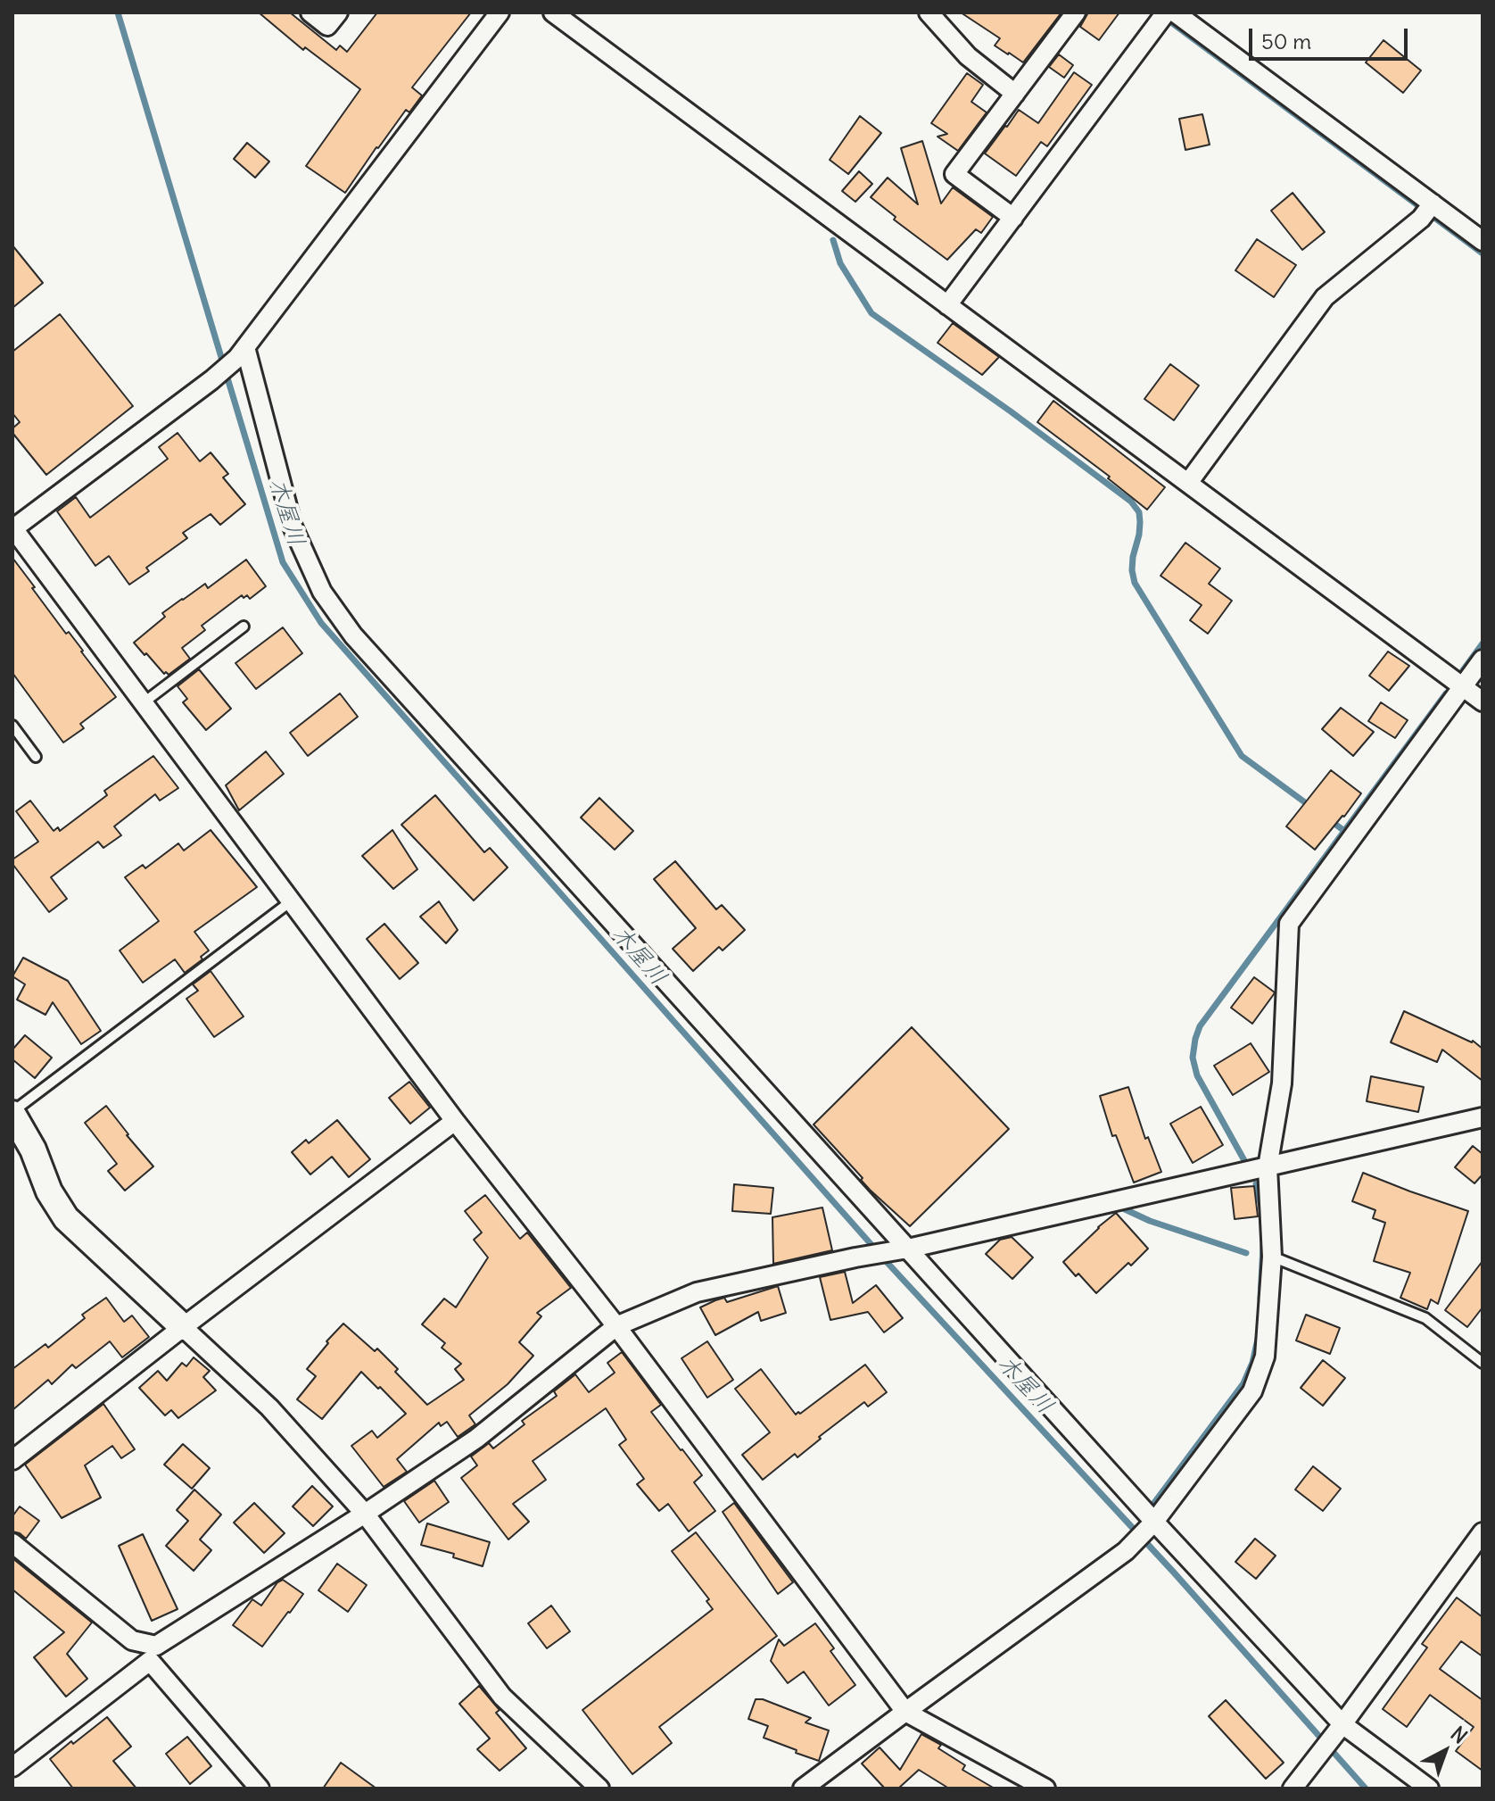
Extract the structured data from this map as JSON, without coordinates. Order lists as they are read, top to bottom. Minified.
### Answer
{"water":["木屋川"],"scale_bar":"50 m","north":"top right"}
